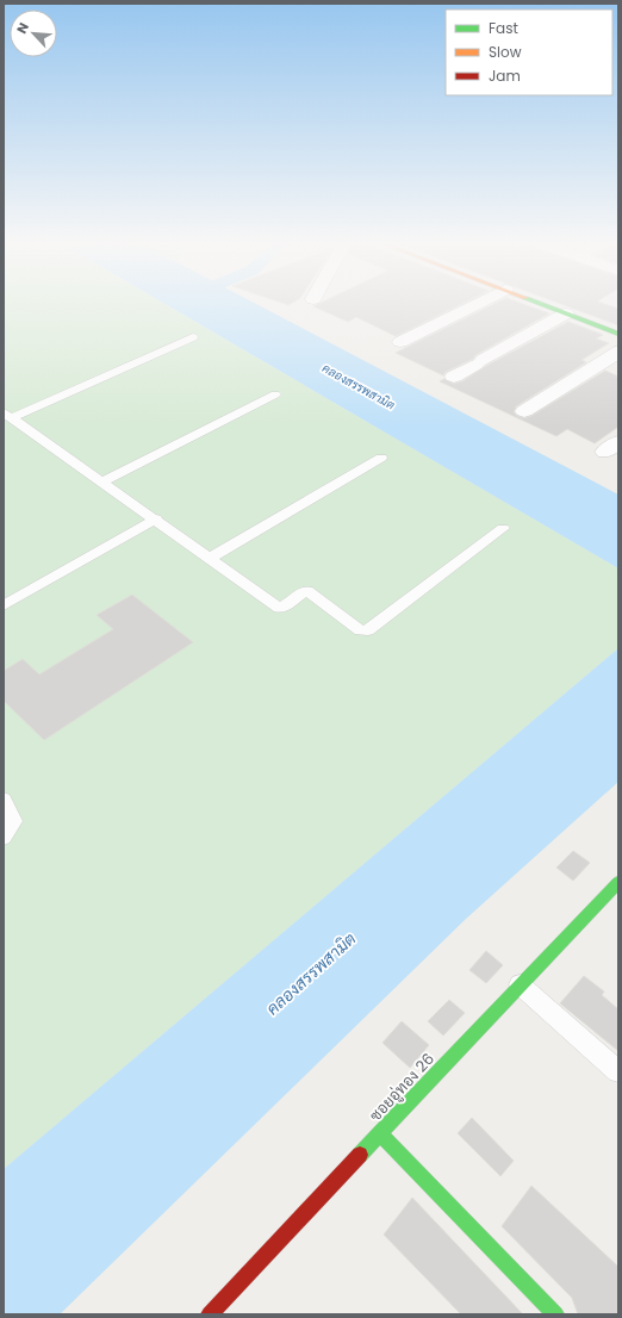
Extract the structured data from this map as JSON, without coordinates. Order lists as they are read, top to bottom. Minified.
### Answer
{"streets":{"street":["ซอยอู่ทอง 26"]},"water":["คลองสรรพสามิต"],"legend":["Fast","Slow","Jam"],"north":"top left"}
